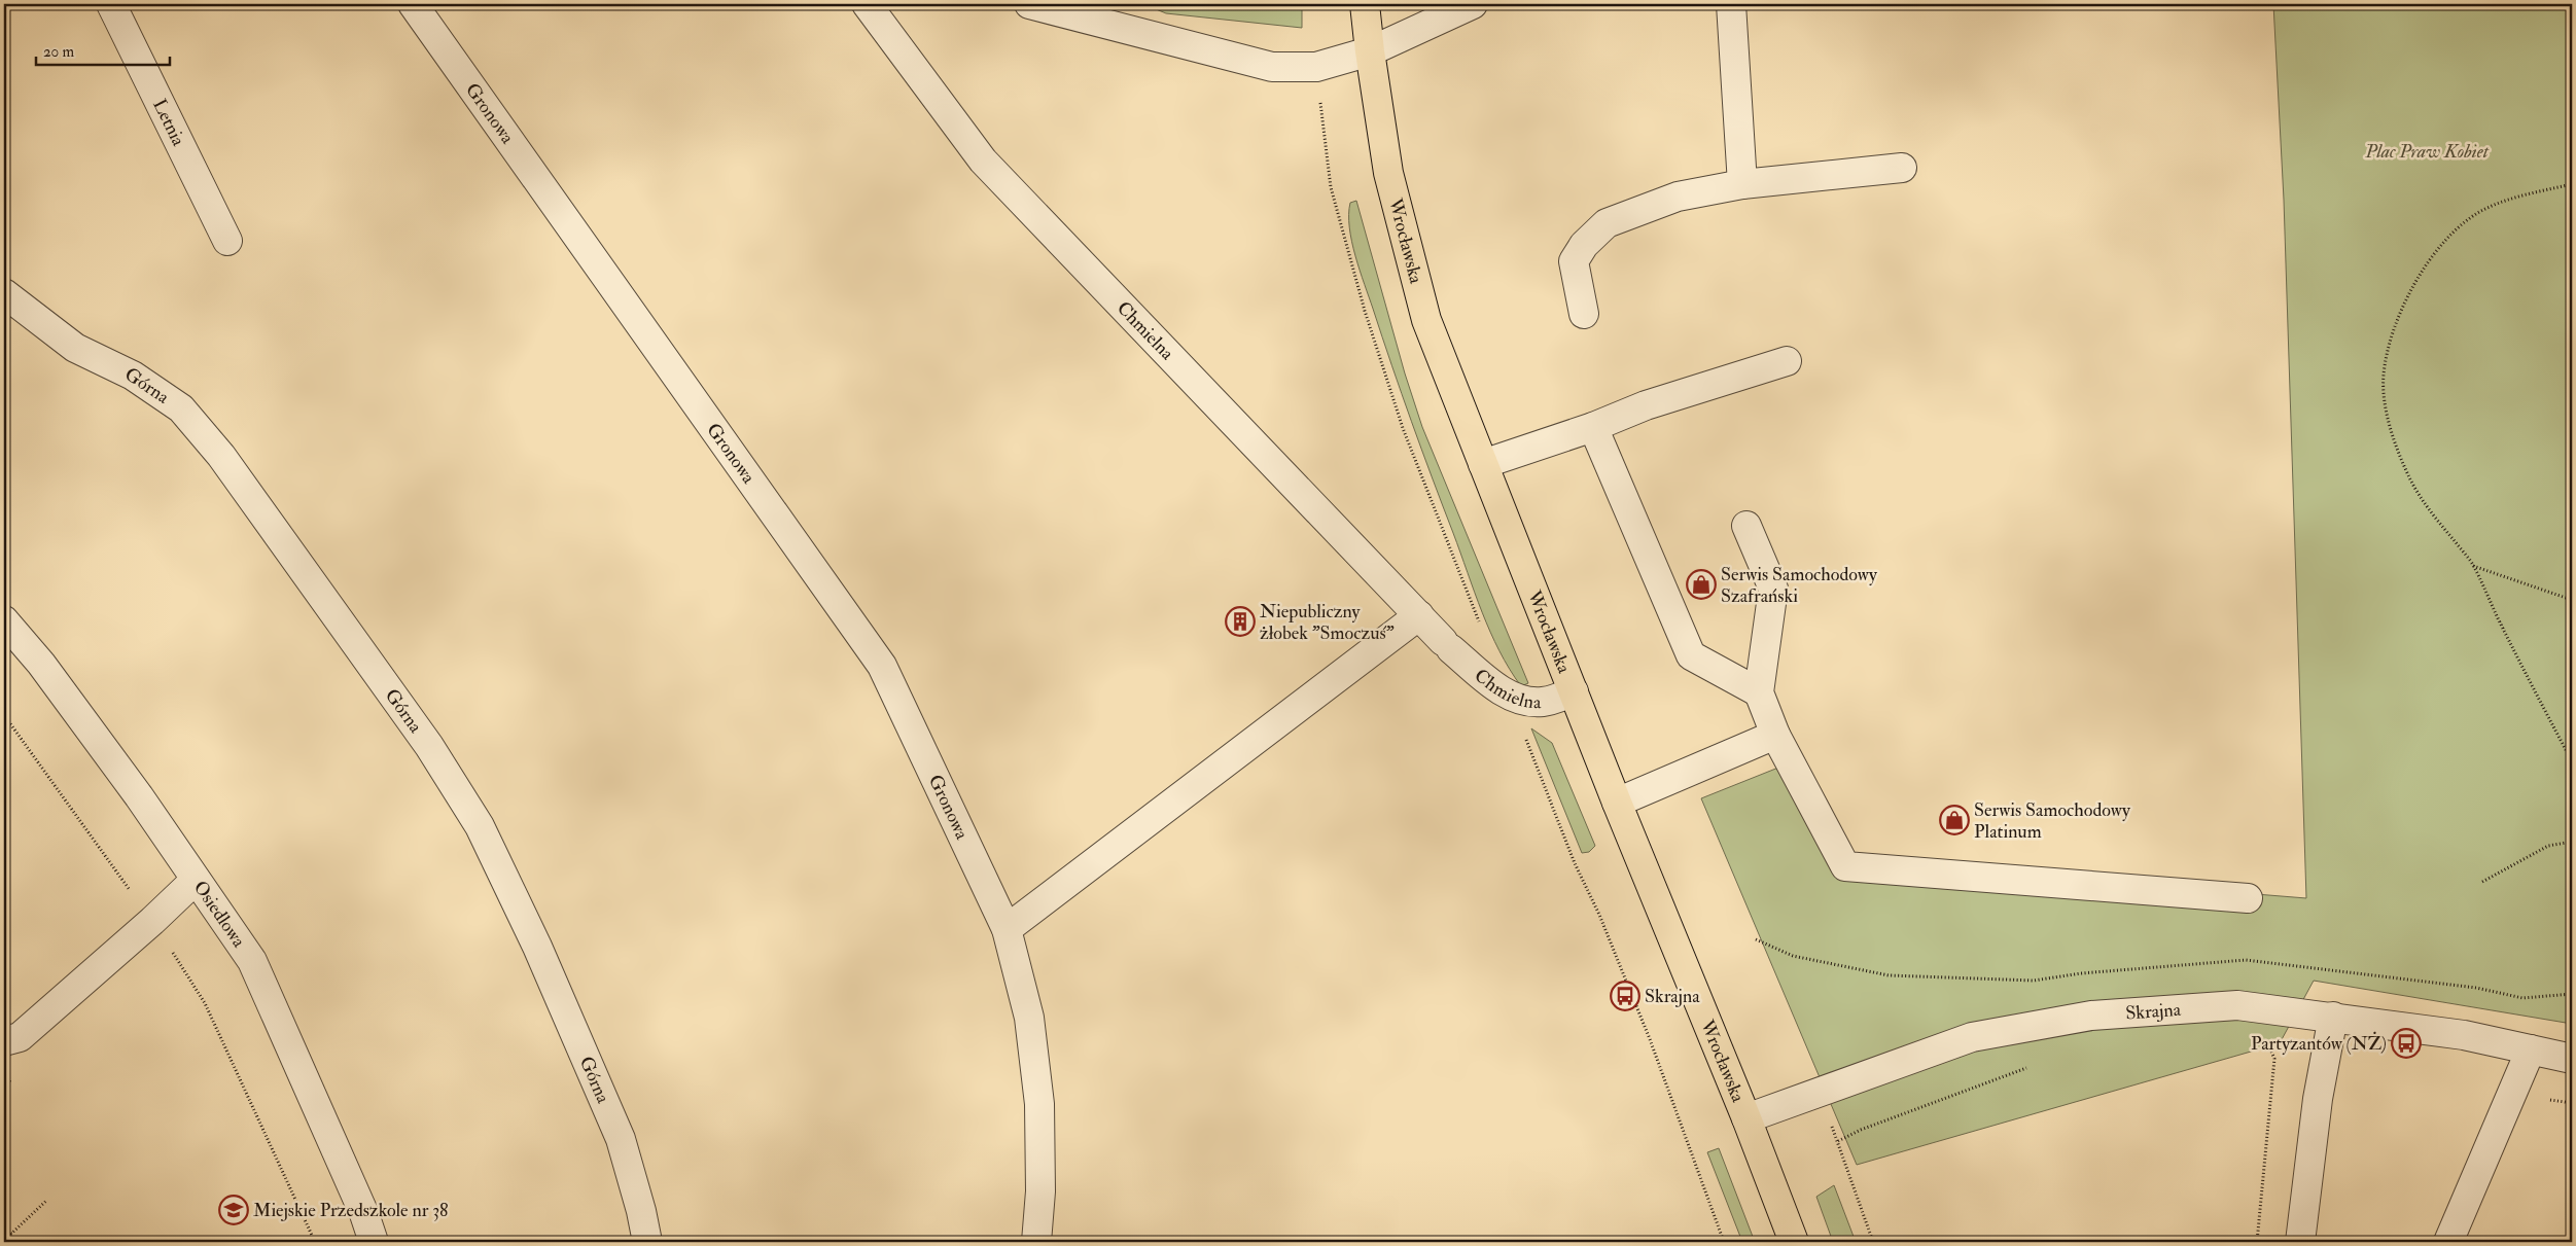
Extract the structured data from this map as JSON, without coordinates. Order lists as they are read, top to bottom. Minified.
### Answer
{"streets":{"main road":["Wrocławska"],"street":["Gronowa","Letnia","Chmielna","Górna","Osiedlowa","Skrajna"]},"crossings":[["Wrocławska","Chmielna"],["Wrocławska","Skrajna"]],"parks":["Plac Praw Kobiet"],"places":{"shop":["Serwis Samochodowy Szafrański","Serwis Samochodowy Platinum"],"building":["Niepubliczny żłobek \"Smoczuś\""],"bus stop":["Skrajna","Partyzantów (NŻ)"],"school or university":["Miejskie Przedszkole nr 38"]},"scale_bar":"20 m"}
